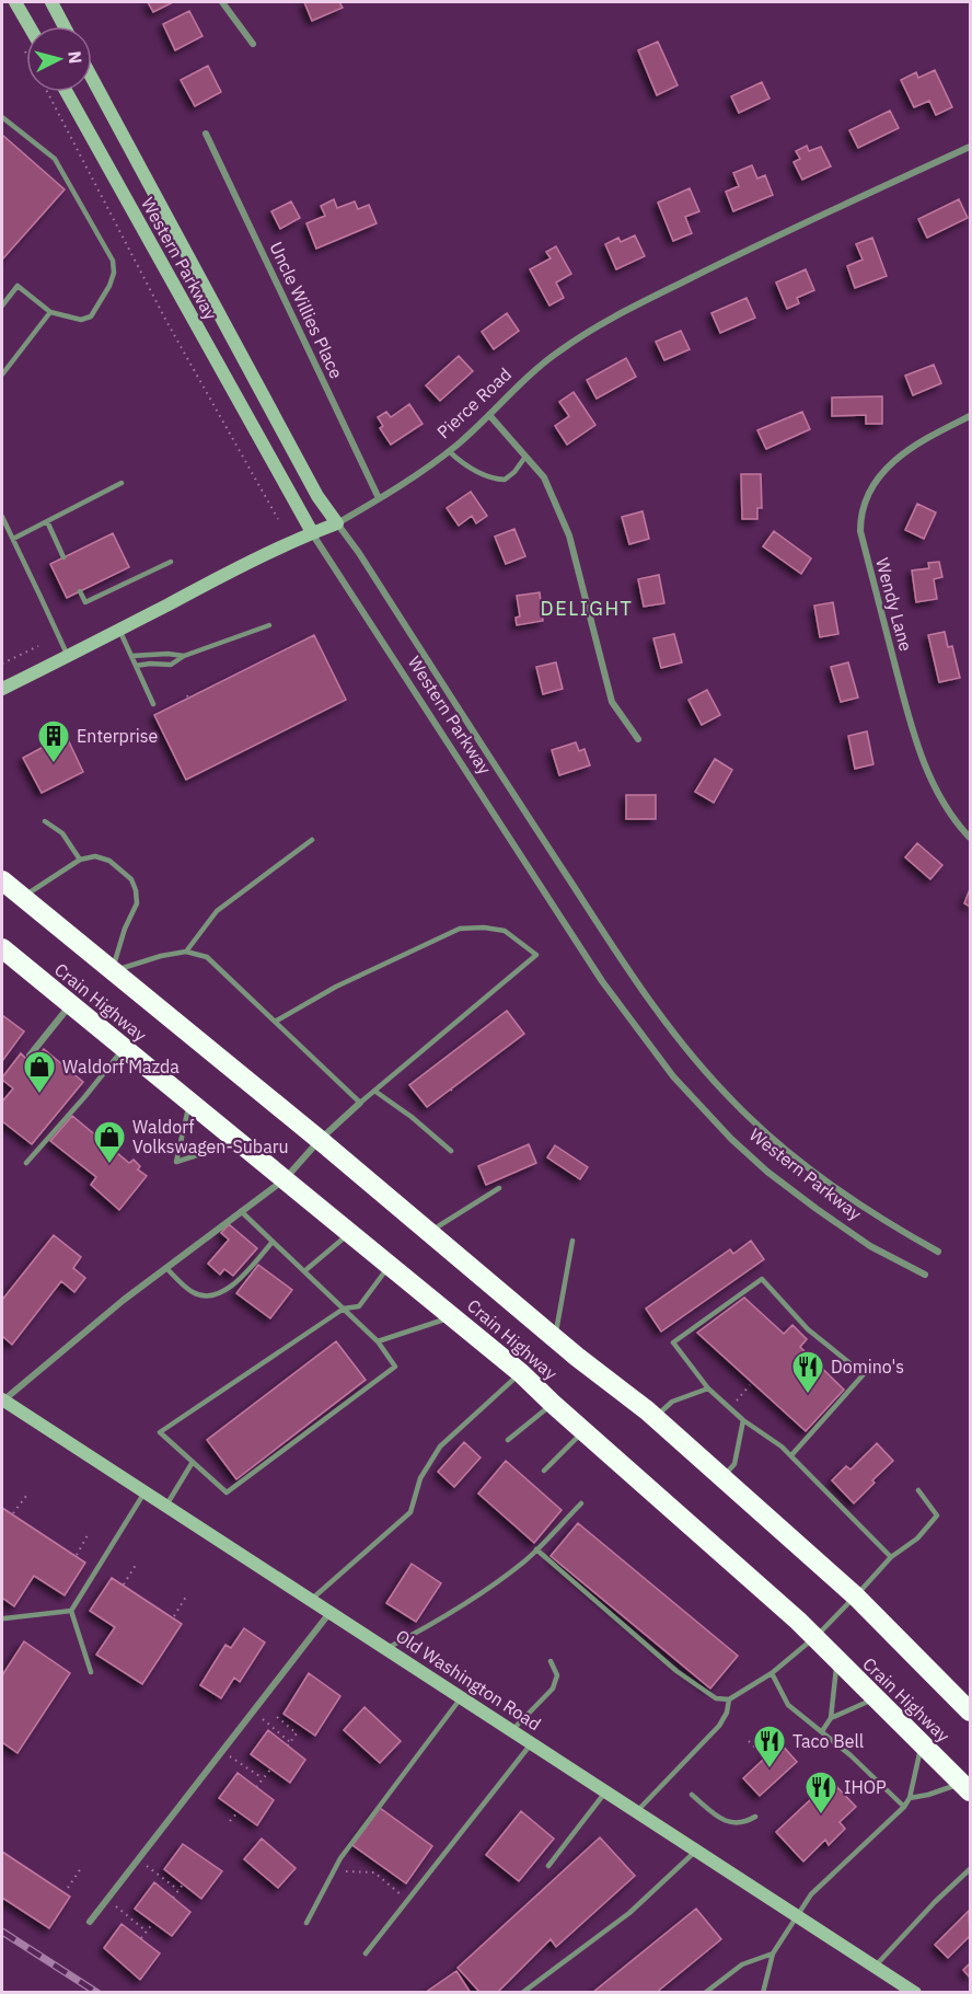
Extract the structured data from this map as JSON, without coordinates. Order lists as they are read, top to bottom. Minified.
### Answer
{"streets":{"highway":["Crain Highway"],"main road":["Western Parkway","Pierce Road","Old Washington Road"],"street":["Uncle Willies Place","Wendy Lane"]},"crossings":[["Western Parkway","Pierce Road"],["Uncle Willies Place","Pierce Road"]],"districts":["DELIGHT"],"places":{"building":["Enterprise"],"shop":["Waldorf Mazda","Waldorf Volkswagen-Subaru"],"restaurant":["Domino's","Taco Bell","IHOP"]},"north":"right"}
